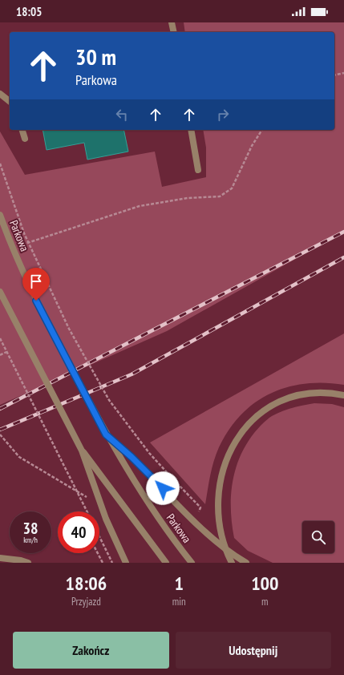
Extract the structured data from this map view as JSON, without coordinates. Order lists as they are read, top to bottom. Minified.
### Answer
{"streets":{"street":["Parkowa"]},"page":{"status":"18:05","turn":["30 m","Parkowa"],"speed":"38 km/h","limit":"40","eta":["18:06","Przyjazd","1","min","100","m"],"buttons":["Zakończ","Udostępnij"]}}
